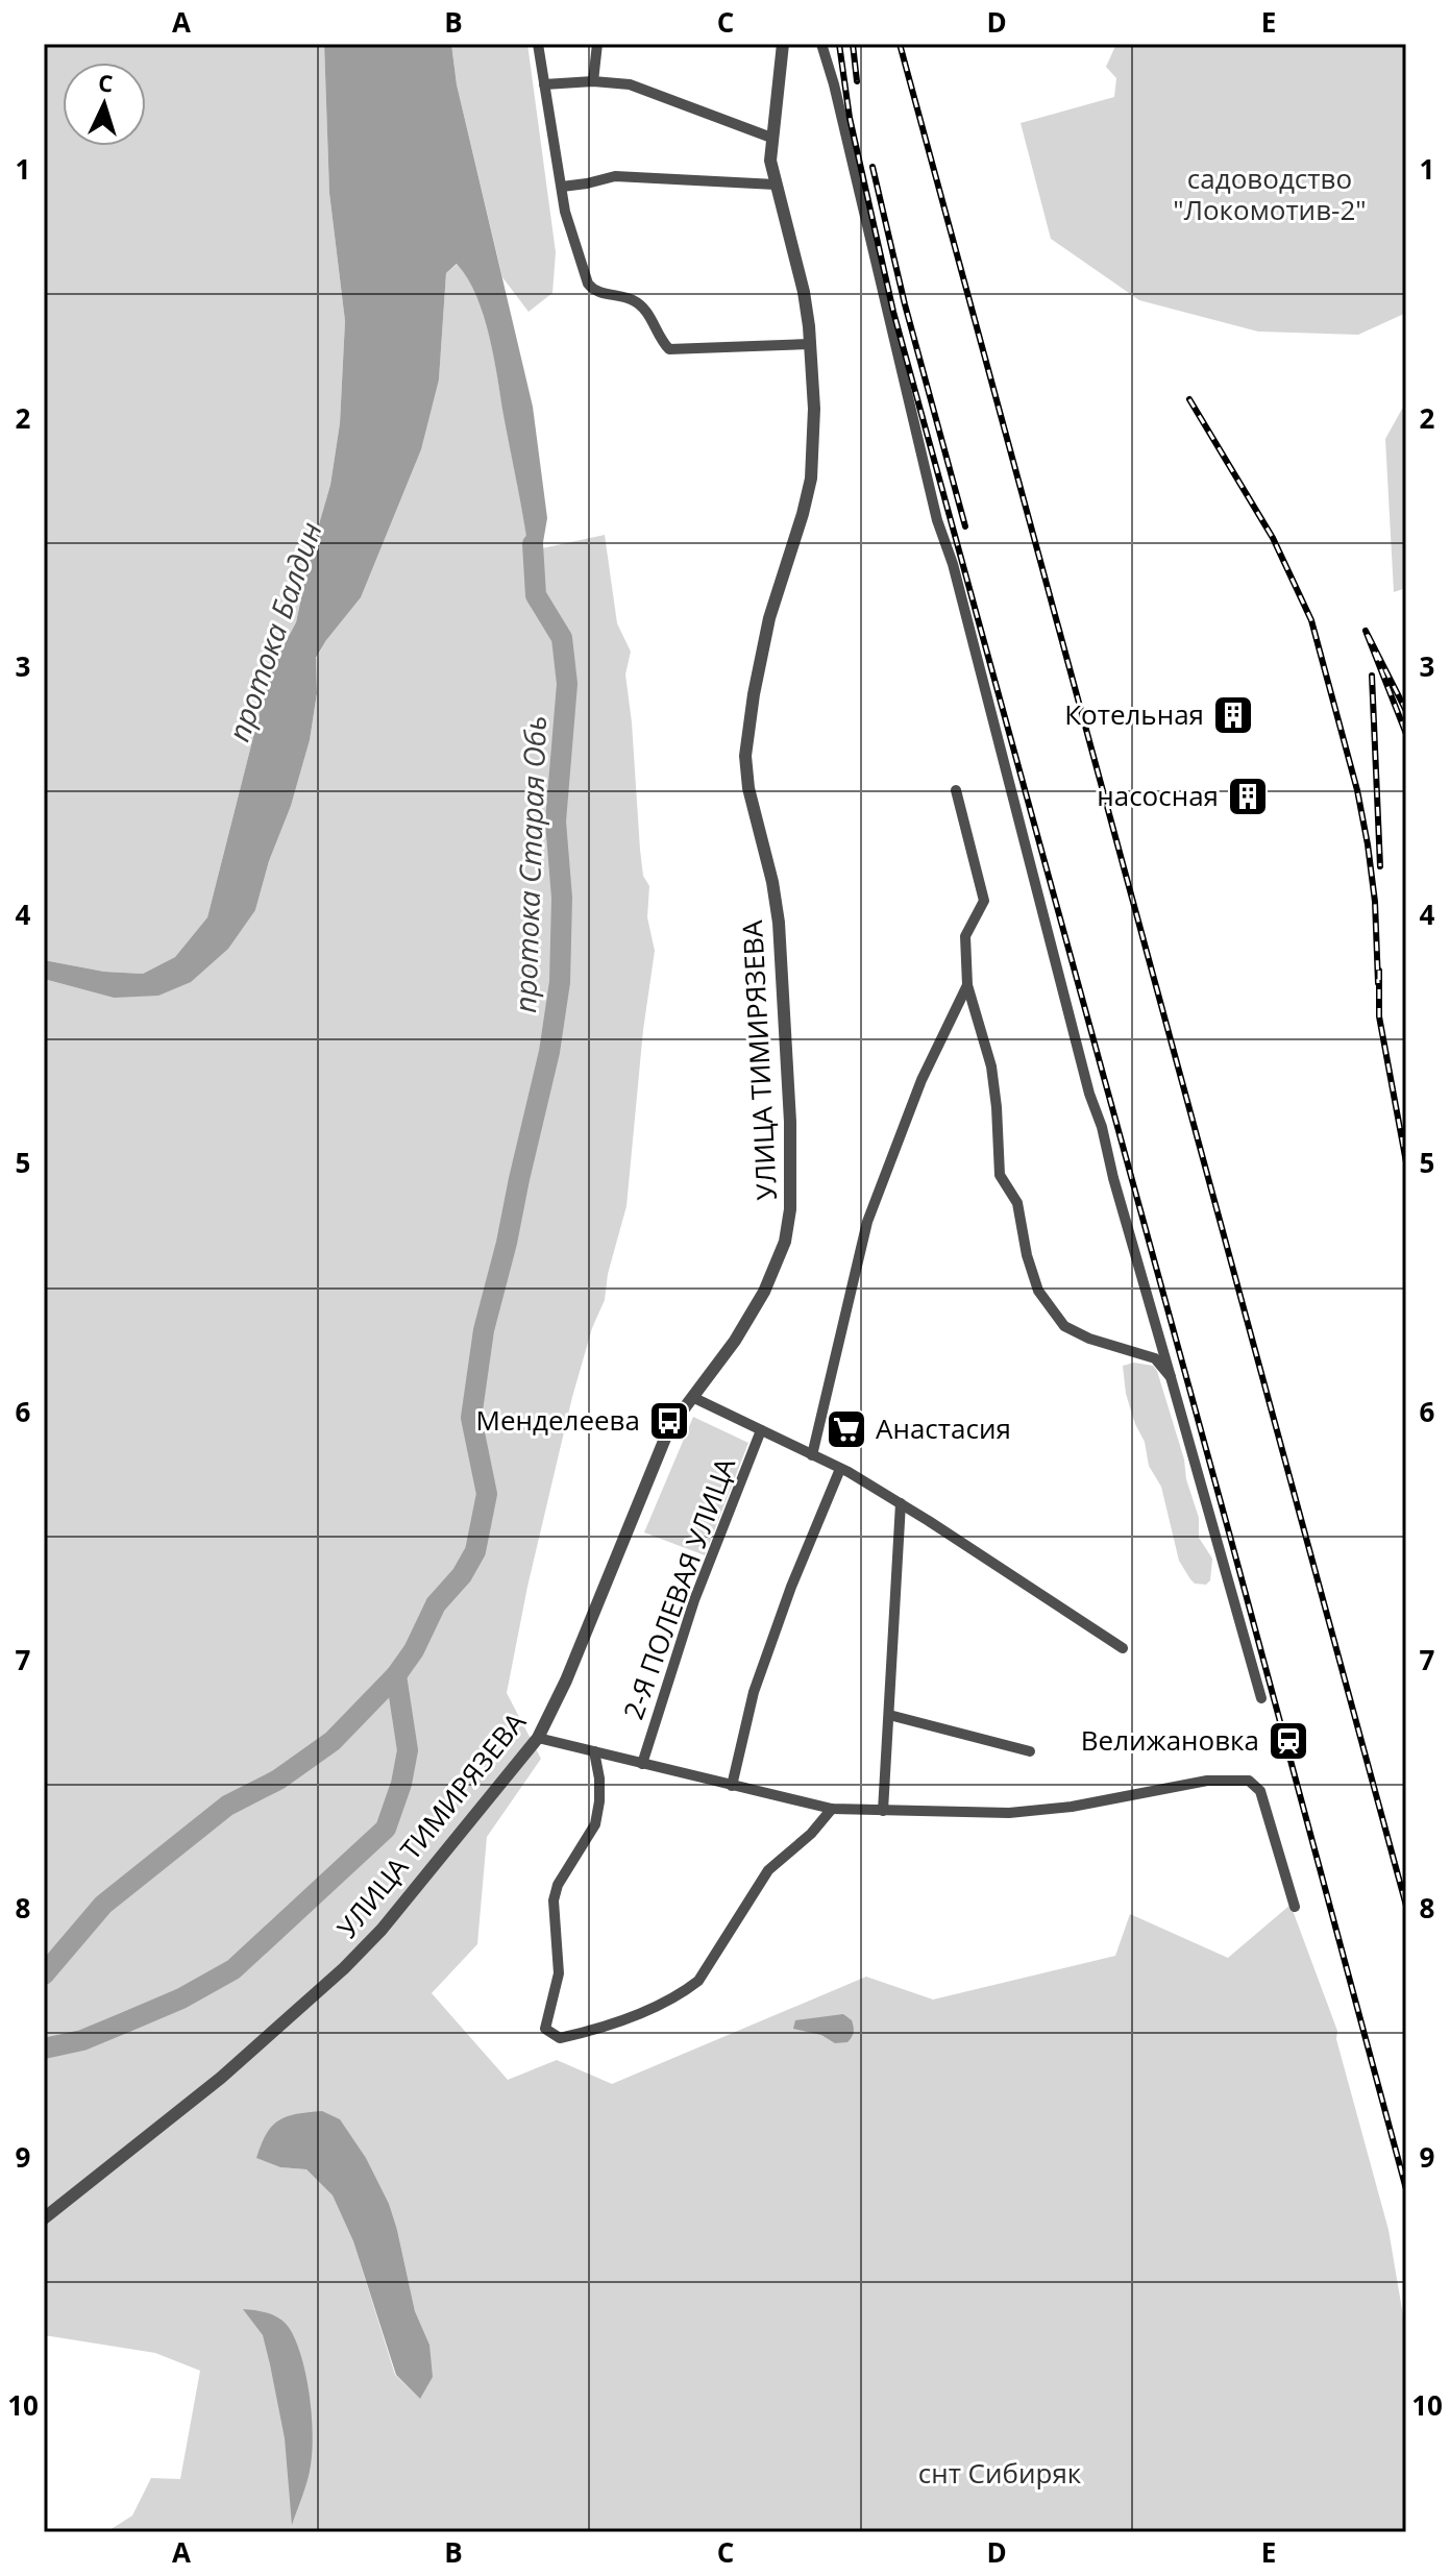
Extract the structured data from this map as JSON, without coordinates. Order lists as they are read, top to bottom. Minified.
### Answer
{"streets":{"street":["УЛИЦА ТИМИРЯЗЕВА","2-Я ПОЛЕВАЯ УЛИЦА"]},"water":["протока Балдин","протока Старая Обь"],"parks":["садоводство \"Локомотив-2\"","снт Сибиряк"],"places":{"building":["Котельная","насосная"],"bus stop":["Менделеева"],"supermarket":["Анастасия"],"station":["Велижановка"]},"north":"top","grid":{"columns":["A","B","C","D","E"],"rows":["1","2","3","4","5","6","7","8","9","10"]}}
